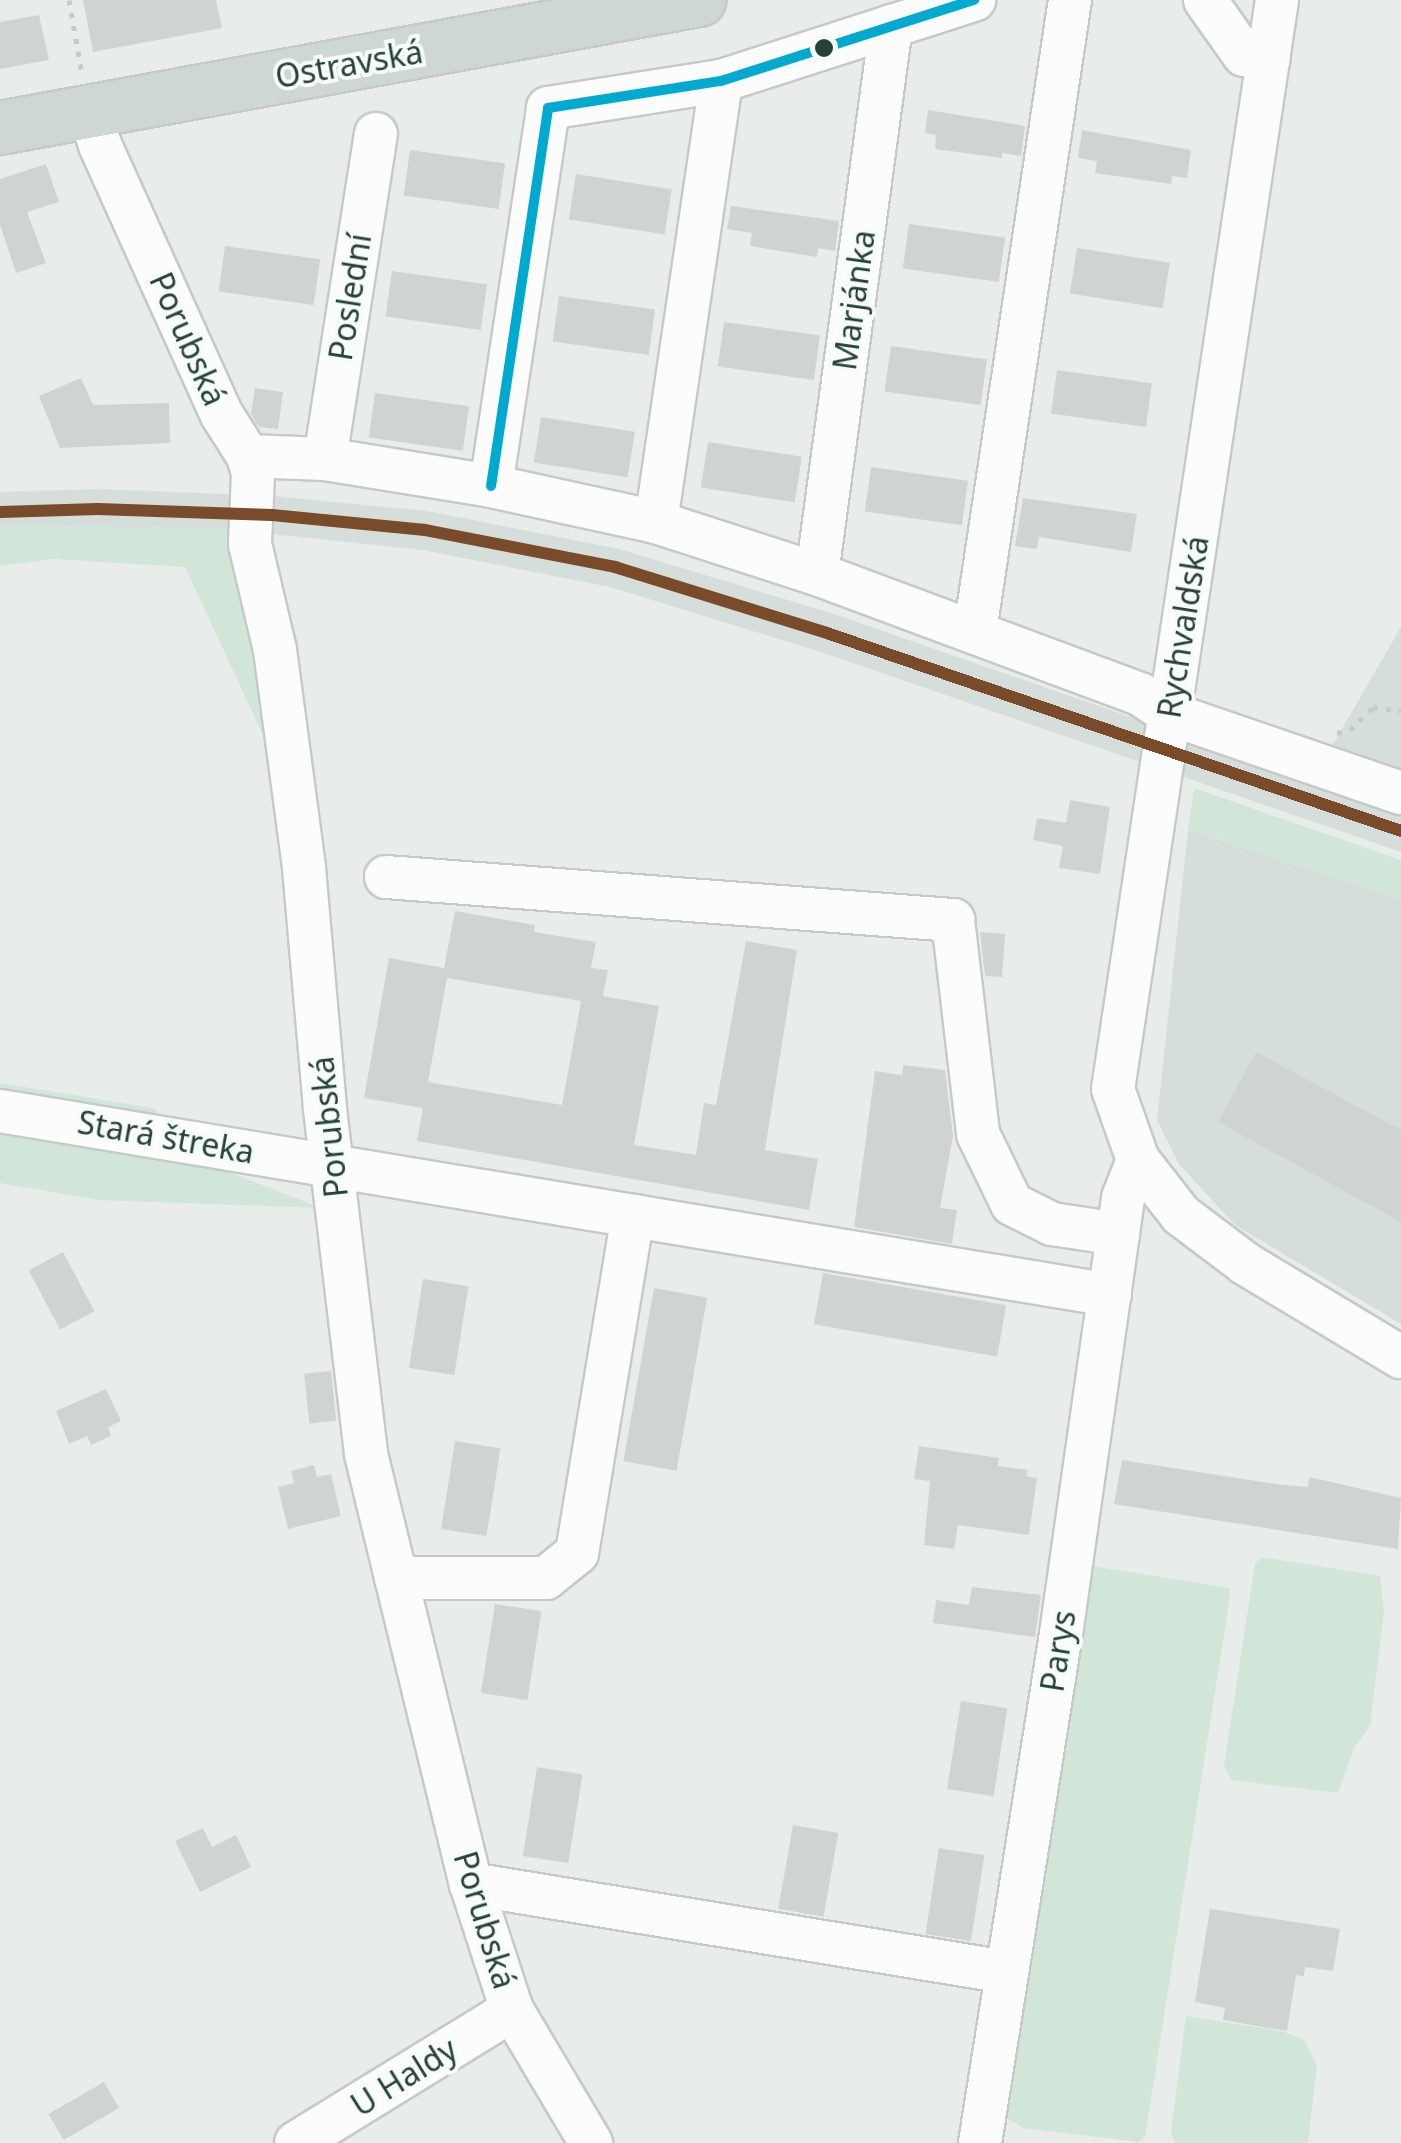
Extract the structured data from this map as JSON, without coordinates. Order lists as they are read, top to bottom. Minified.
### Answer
{"streets":{"main road":["Ostravská"],"street":["Poslední","Marjánka","Porubská","Rychvaldská","Stará štreka","Parys","U Haldy"]},"crossings":[["Ostravská","Porubská"],["Porubská","Stará štreka"],["Porubská","U Haldy"],["Rychvaldská","Parys"],["Stará štreka","Parys"]]}
